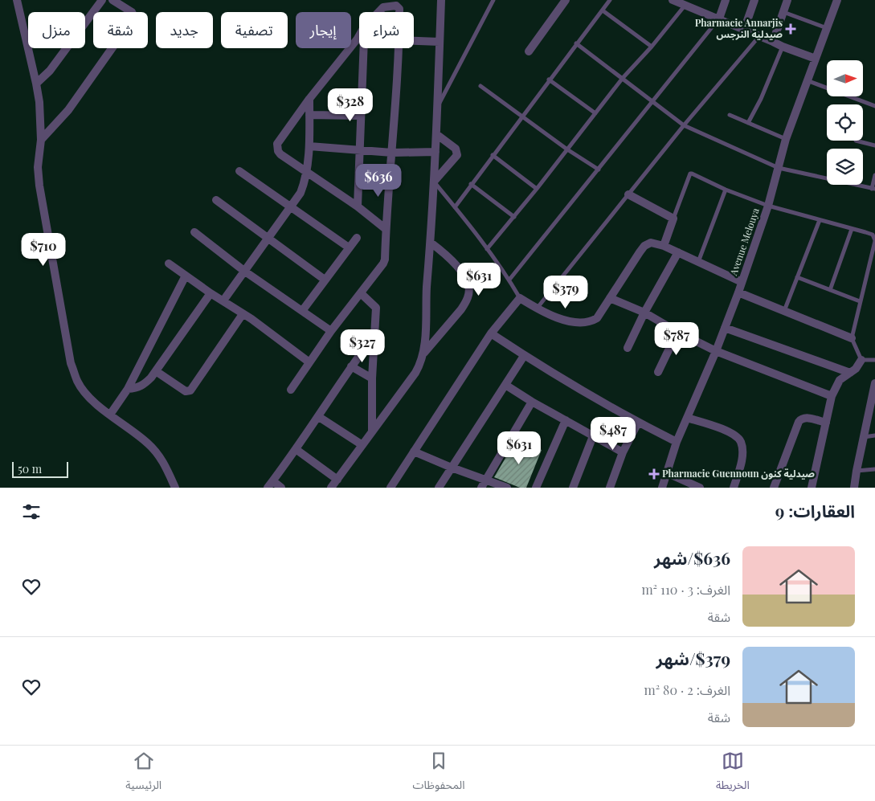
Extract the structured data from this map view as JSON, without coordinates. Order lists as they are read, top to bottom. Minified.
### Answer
{"streets":{"street":["Avenue Melouya"]},"places":{"health":["Pharmacie Annarjis صيدلية النرجس","Pharmacie Guennoun صيدلية كنون"]},"scale_bar":"50 m","north":"right","page":{"chip":["شراء","إيجار","تصفية","جديد","شقة","منزل"],"price":["$328","$636","$710","$631","$379","$787","$327","$487","$631"],"scale":"50 m","heading":"العقارات: 9","list":[{"name":"$636/شهر","note":"الغرف: 3 · 110 m² · شقة"},{"name":"$379/شهر","note":"الغرف: 2 · 80 m² · شقة"}],"tabs":["الخريطة","المحفوظات","الرئيسية"]}}
